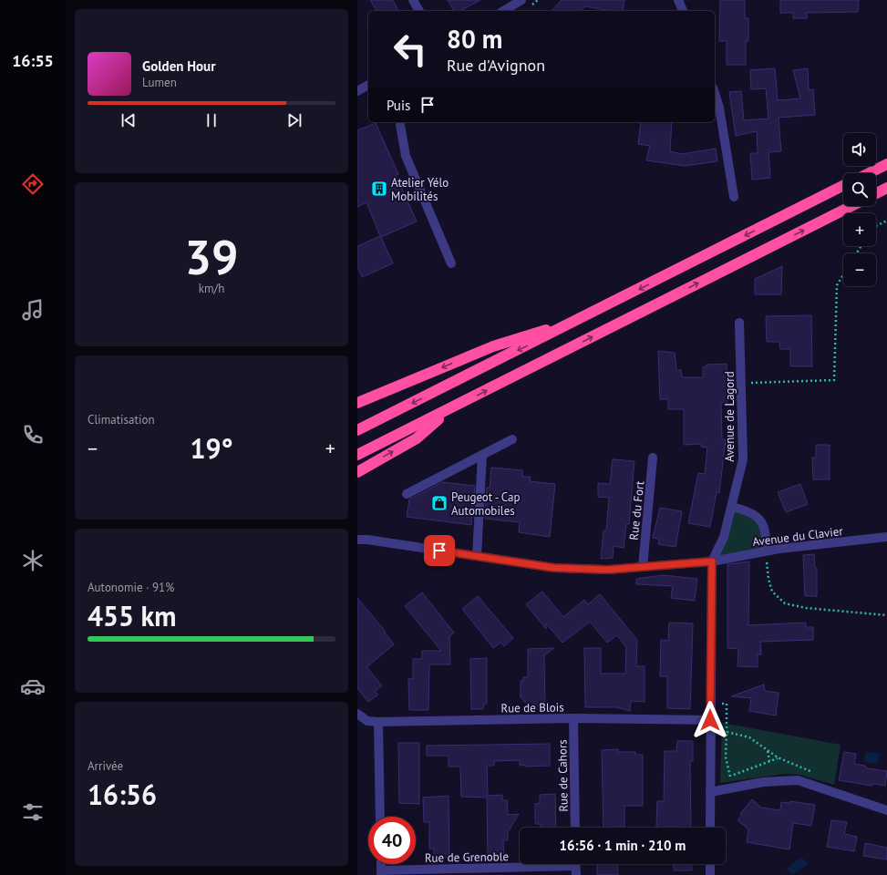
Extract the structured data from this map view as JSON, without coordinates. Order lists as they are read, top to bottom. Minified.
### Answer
{"streets":{"street":["Avenue de Lagord","Rue du Fort","Avenue du Clavier","Rue de Blois","Rue de Cahors","Rue de Grenoble"]},"crossings":[["Avenue de Lagord","Avenue du Clavier"],["Avenue de Lagord","Rue de Blois"],["Rue du Fort","Avenue du Clavier"],["Rue de Blois","Rue de Cahors"]],"places":{"building":["Atelier Yélo Mobilités"],"shop":["Peugeot - Cap Automobiles"]},"page":{"tabs":"16:55","turn":["80 m","Rue d'Avignon"],"song":["Golden Hour","Lumen"],"then":"Puis","map_buttons":["+","−"],"tile":[["39","km/h"],"Climatisation",["Autonomie · 91%","455 km"],["Arrivée","16:56"]],"heat":["−","19°","+"],"limit":"40","trip":"16:56 · 1 min · 210 m"}}
